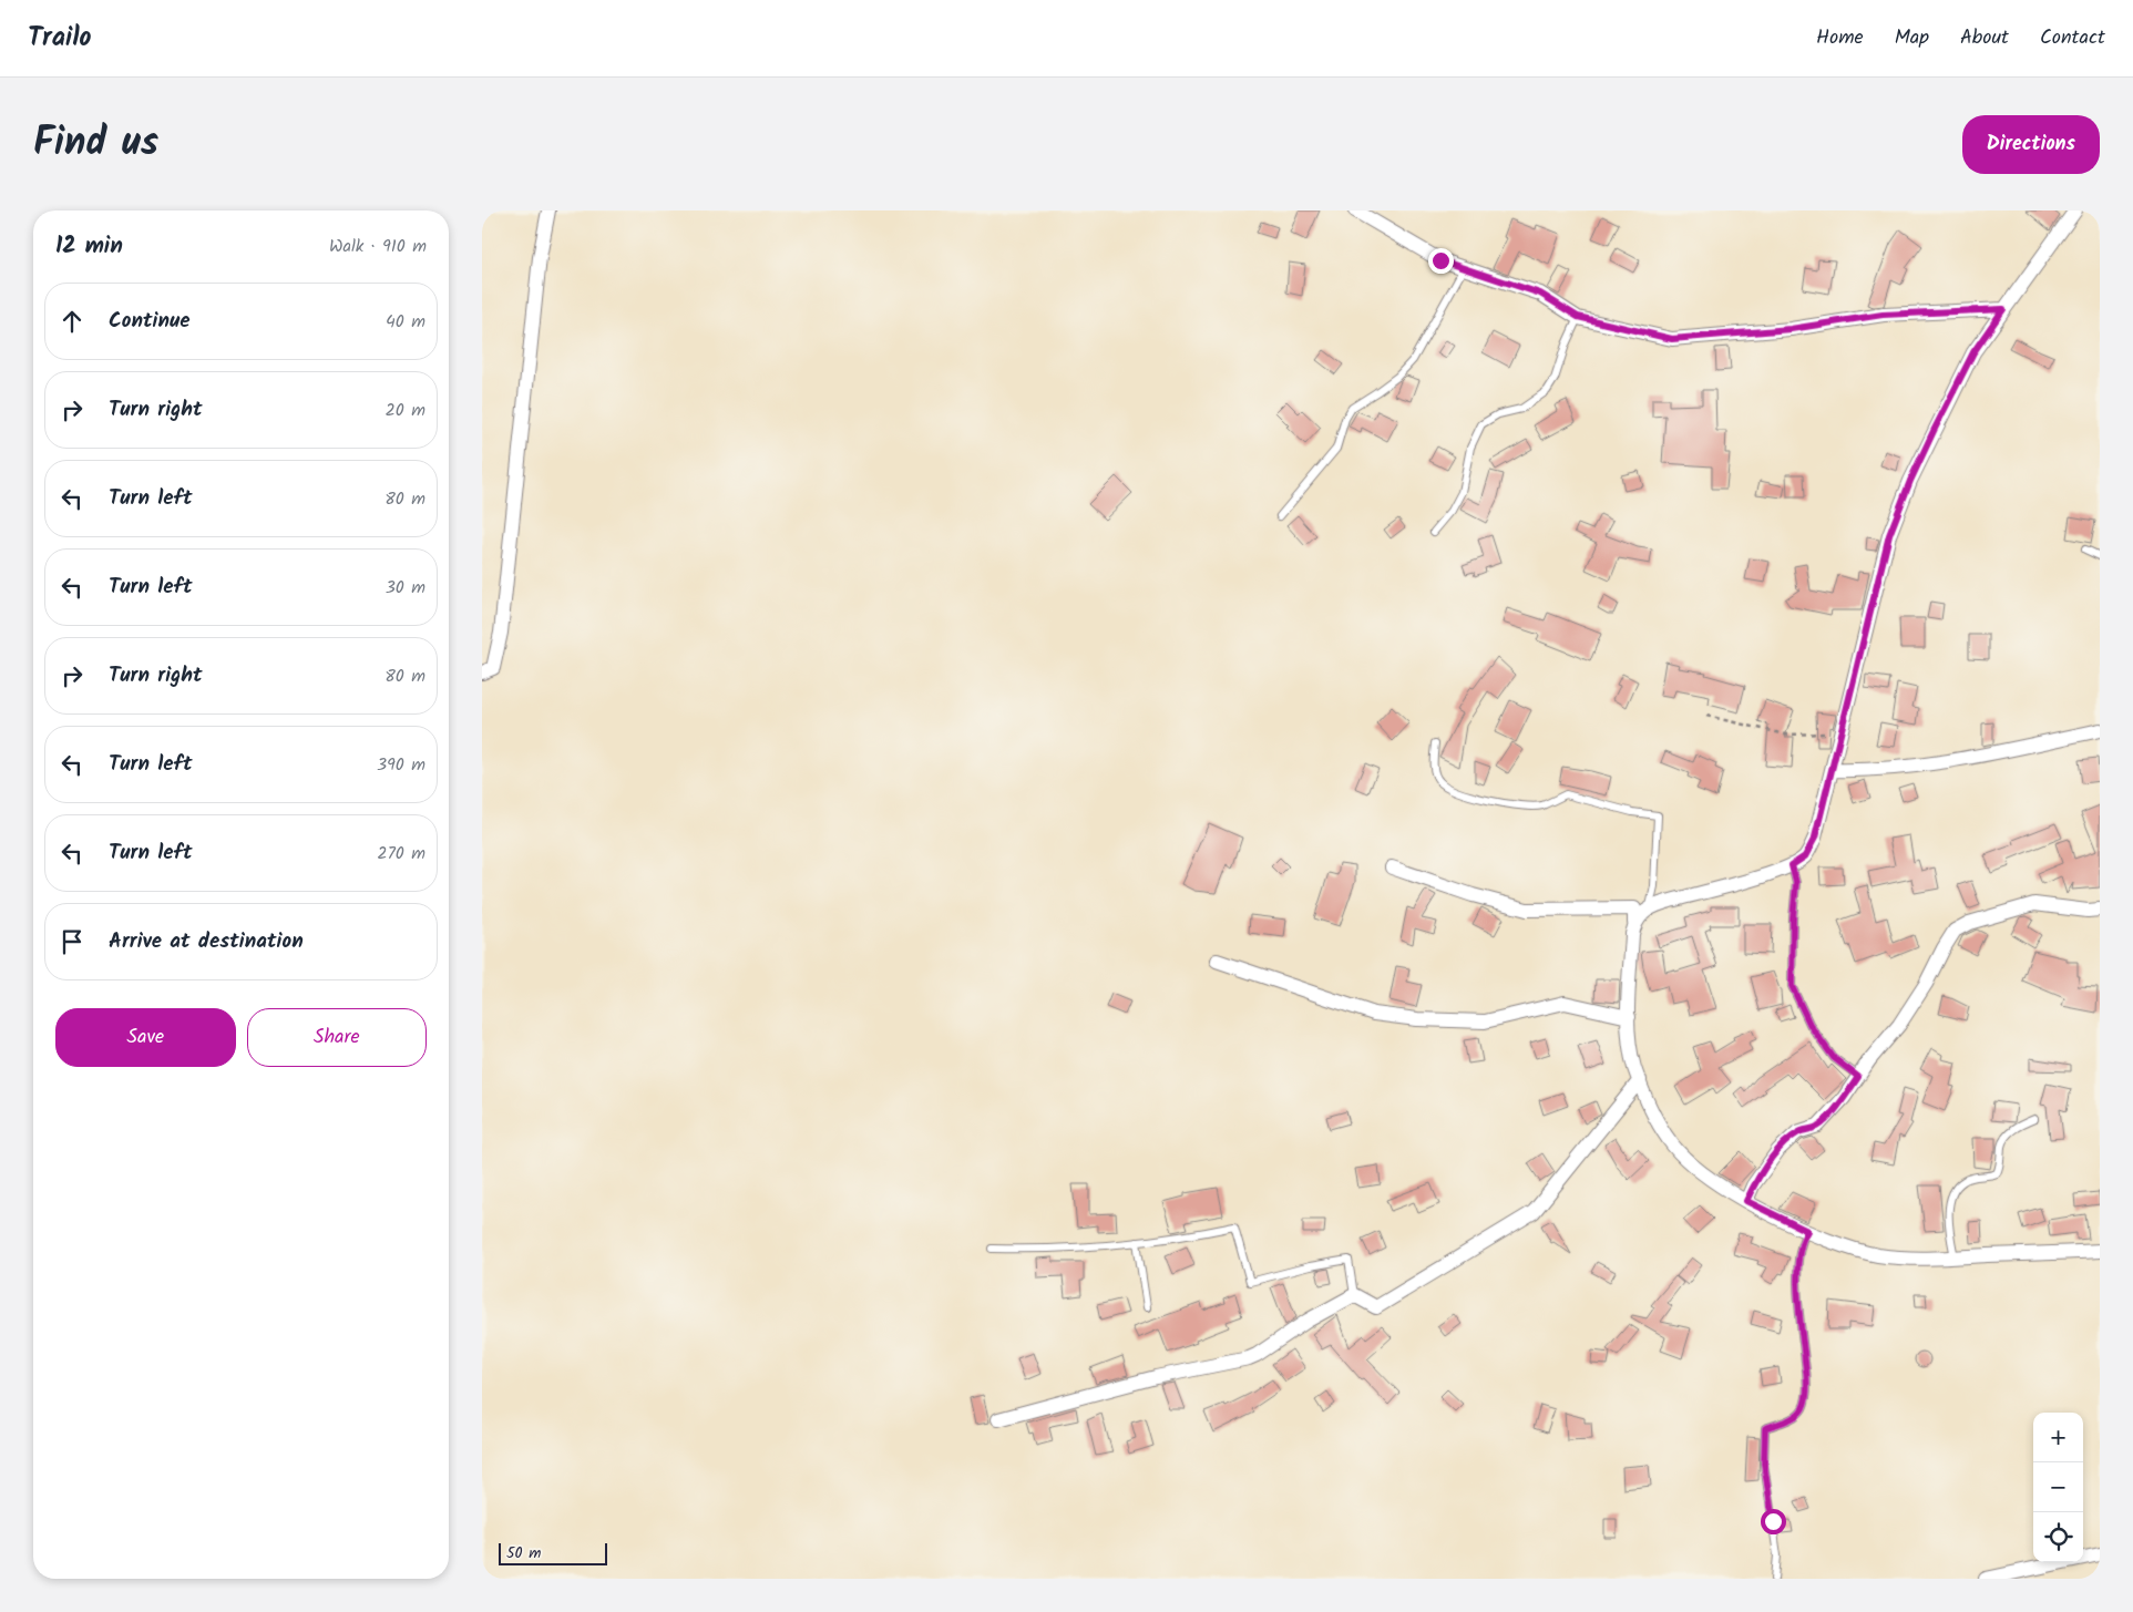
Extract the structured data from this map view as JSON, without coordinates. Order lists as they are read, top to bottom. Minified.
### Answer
{"scale_bar":"50 m","page":{"header":"Trailo","nav":["Home","Map","About","Contact"],"title":"Find us","buttons":["Directions",["Save","Share"]],"heading":["12 min","Walk · 910 m"],"list":[["Continue","40 m"],["Turn right","20 m"],["Turn left","80 m"],["Turn left","30 m"],["Turn right","80 m"],["Turn left","390 m"],["Turn left","270 m"],"Arrive at destination"],"map_buttons":["+","−"],"scale":"50 m"}}
